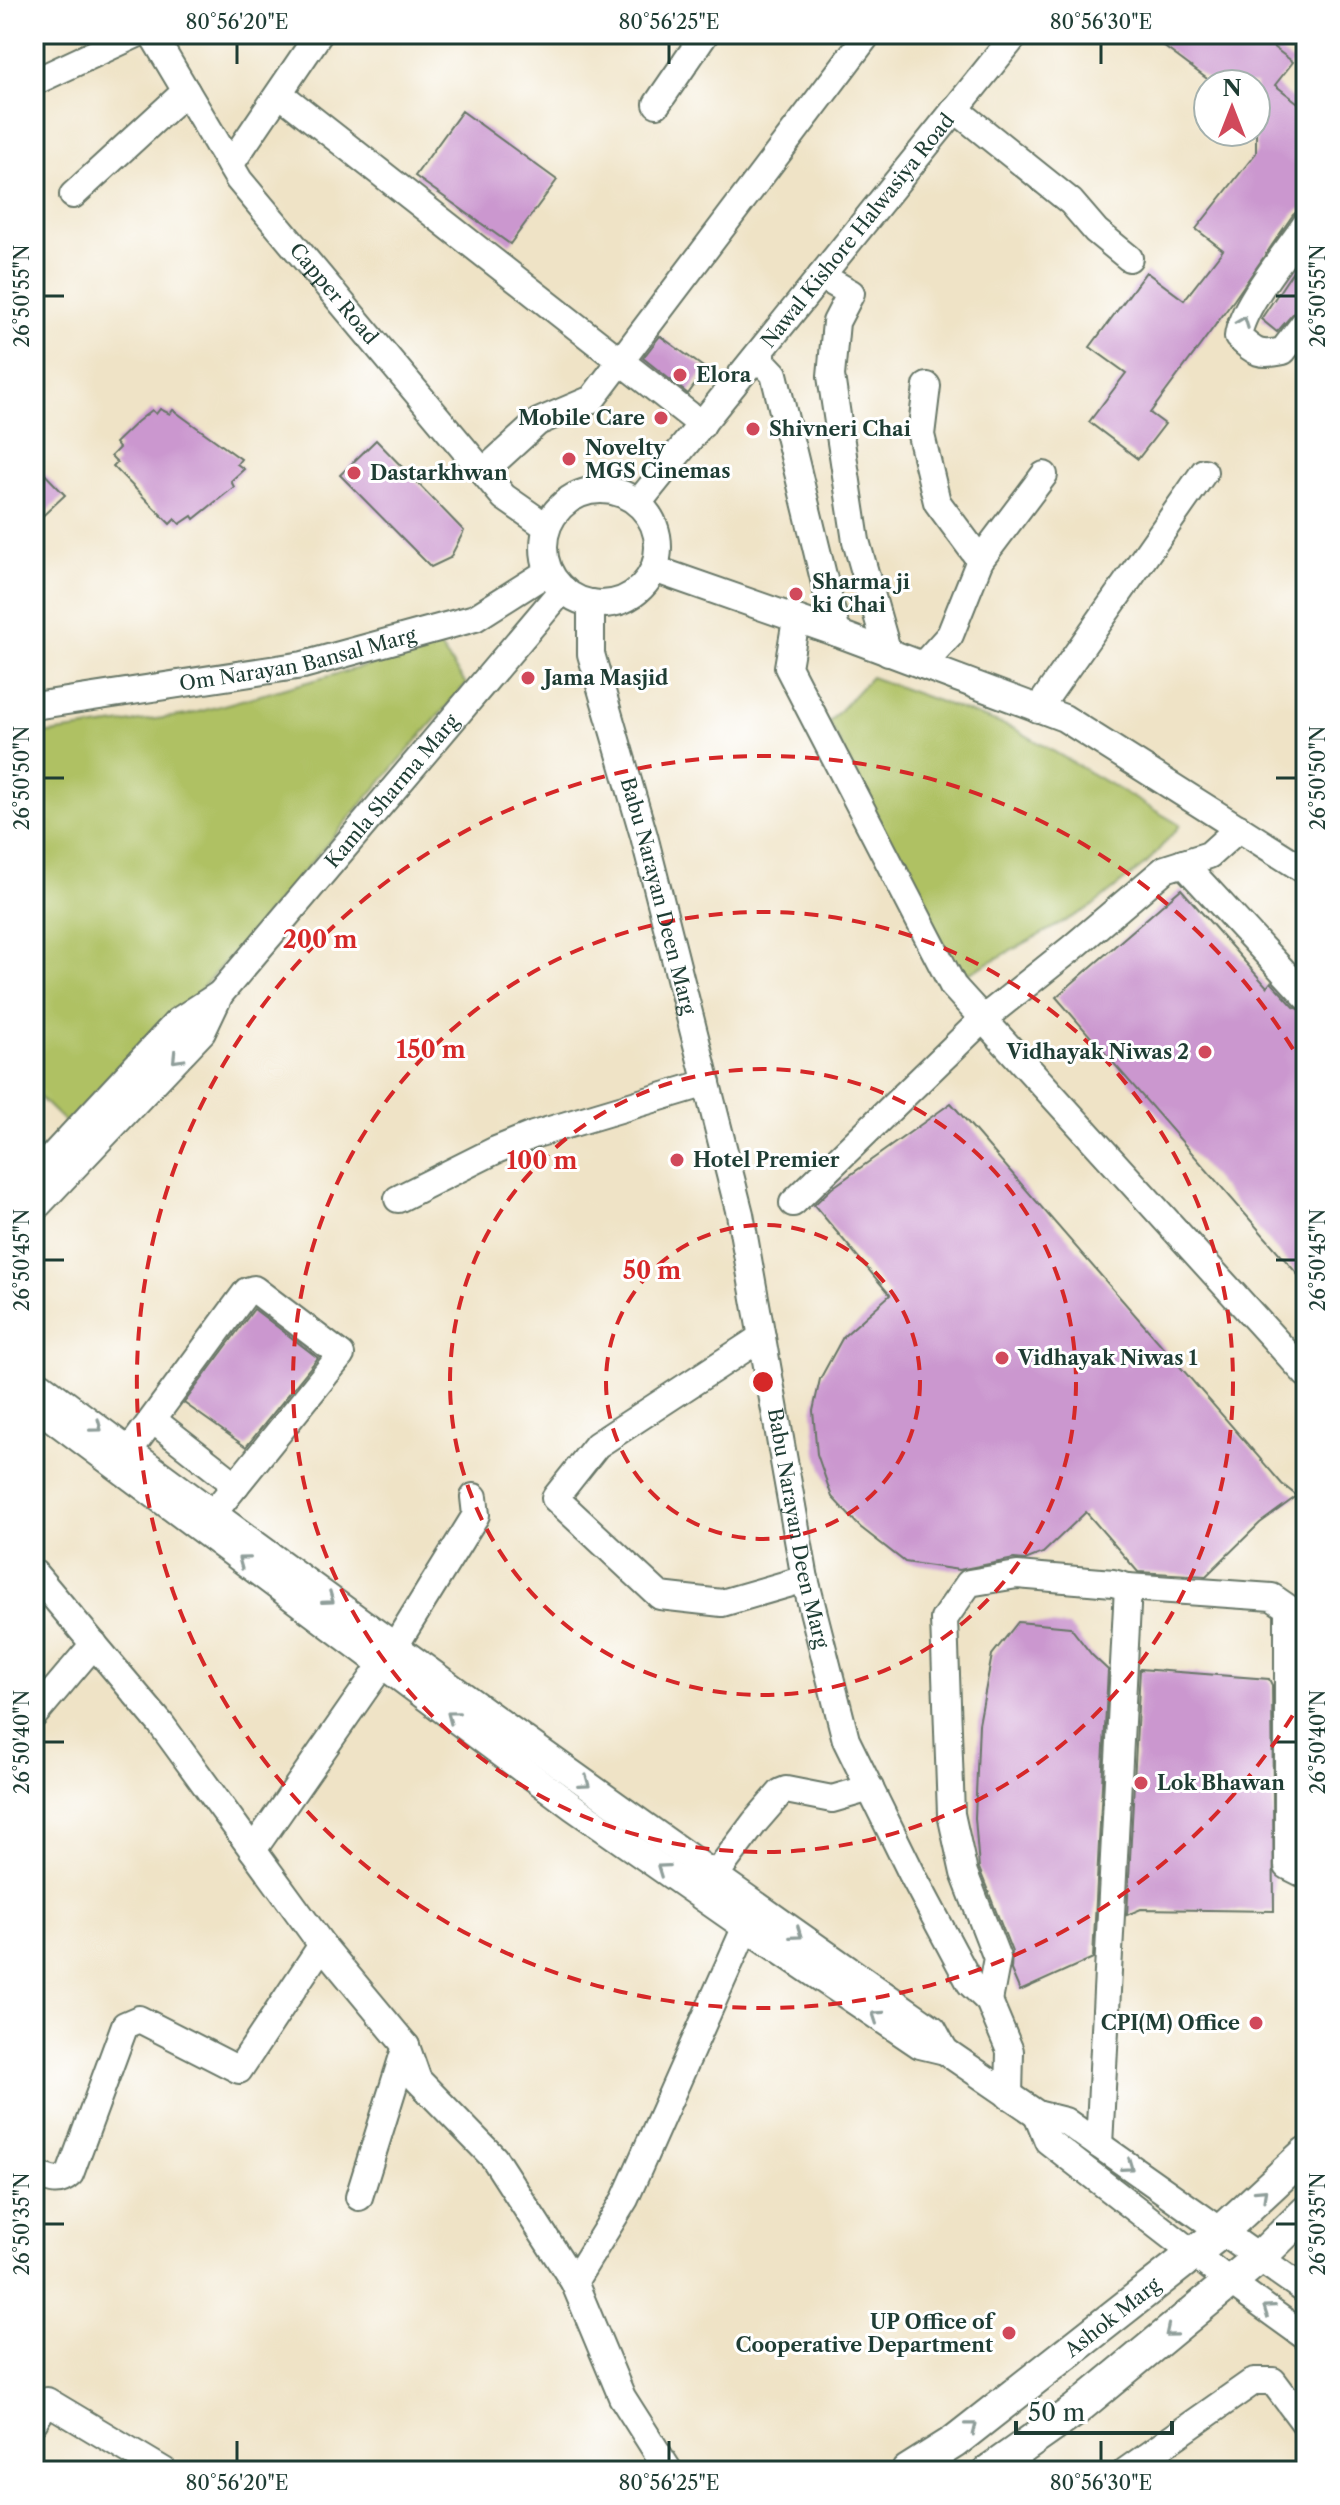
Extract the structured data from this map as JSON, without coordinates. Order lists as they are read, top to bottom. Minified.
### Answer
{"streets":{"main road":["Ashok Marg"],"street":["Nawal Kishore Halwasiya Road","Capper Road","Om Narayan Bansal Marg","Kamla Sharma Marg","Babu Narayan Deen Marg"]},"crossings":[["Nawal Kishore Halwasiya Road","Capper Road"],["Nawal Kishore Halwasiya Road","Om Narayan Bansal Marg"],["Nawal Kishore Halwasiya Road","Kamla Sharma Marg"],["Nawal Kishore Halwasiya Road","Babu Narayan Deen Marg"],["Capper Road","Om Narayan Bansal Marg"],["Capper Road","Kamla Sharma Marg"],["Capper Road","Babu Narayan Deen Marg"],["Om Narayan Bansal Marg","Kamla Sharma Marg"],["Om Narayan Bansal Marg","Babu Narayan Deen Marg"],["Kamla Sharma Marg","Babu Narayan Deen Marg"]],"places":["Elora","Mobile Care","Shivneri Chai","Novelty MGS Cinemas","Dastarkhwan","Sharma ji ki Chai","Jama Masjid","Vidhayak Niwas 2","Hotel Premier","Vidhayak Niwas 1","Lok Bhawan","CPI(M) Office","UP Office of Cooperative Department"],"scale_bar":"50 m","north":"top","coordinates":["80°56'20\"E","80°56'25\"E","80°56'30\"E","26°50'55\"N","26°50'50\"N","26°50'45\"N","26°50'40\"N","26°50'35\"N"],"rings":["200 m","150 m","100 m","50 m"]}
